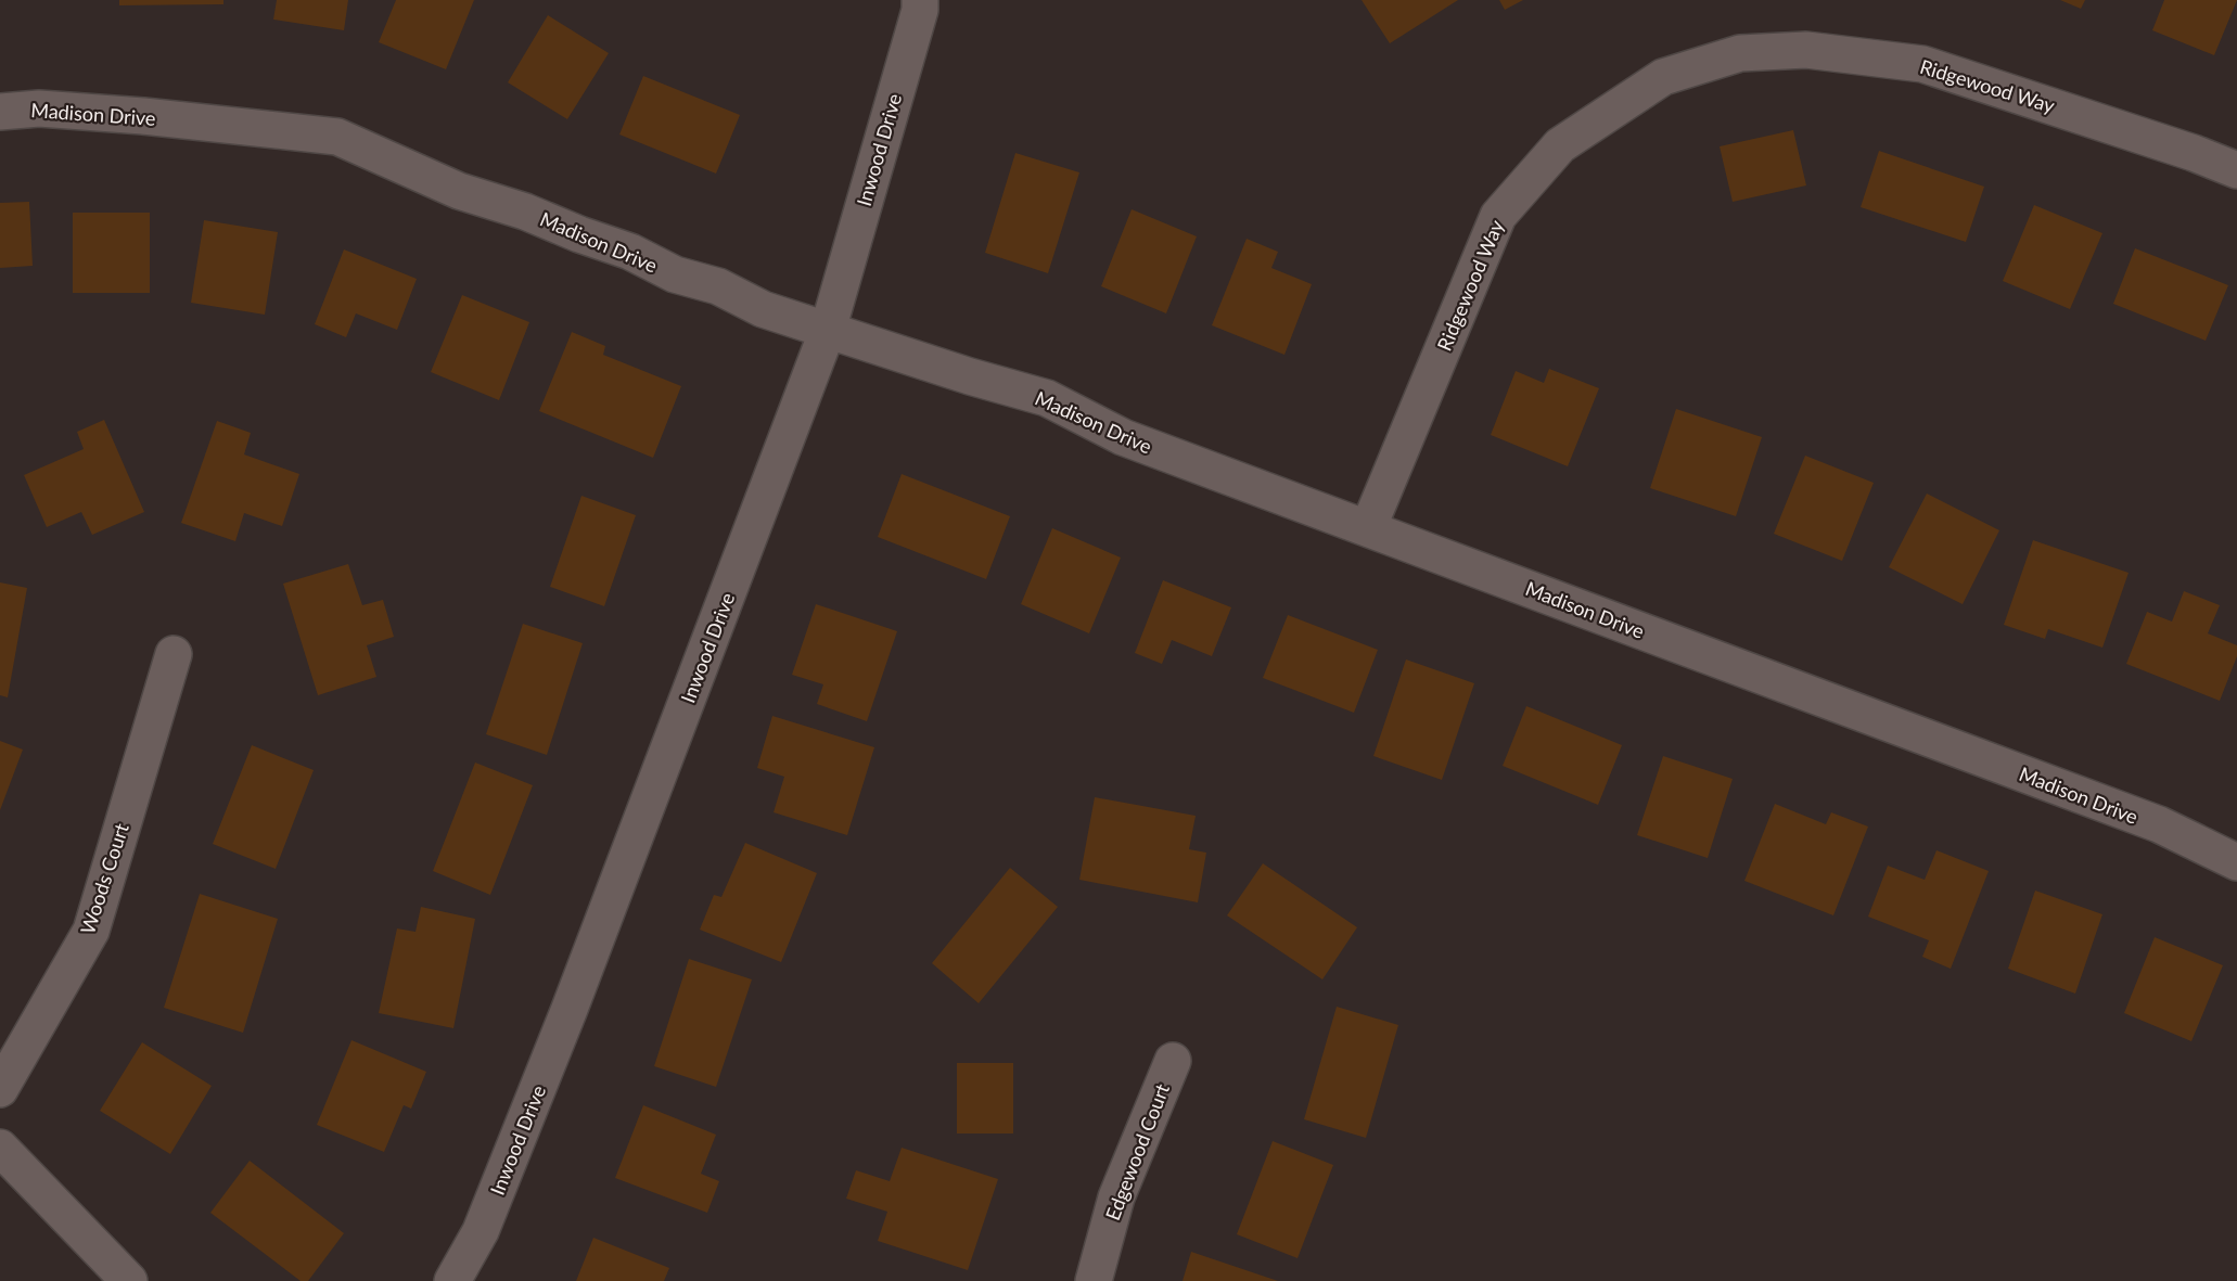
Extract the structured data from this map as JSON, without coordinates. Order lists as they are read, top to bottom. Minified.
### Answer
{"streets":{"street":["Ridgewood Way","Madison Drive","Inwood Drive","Woods Court","Edgewood Court"]},"crossings":[["Ridgewood Way","Madison Drive"],["Madison Drive","Inwood Drive"]]}
